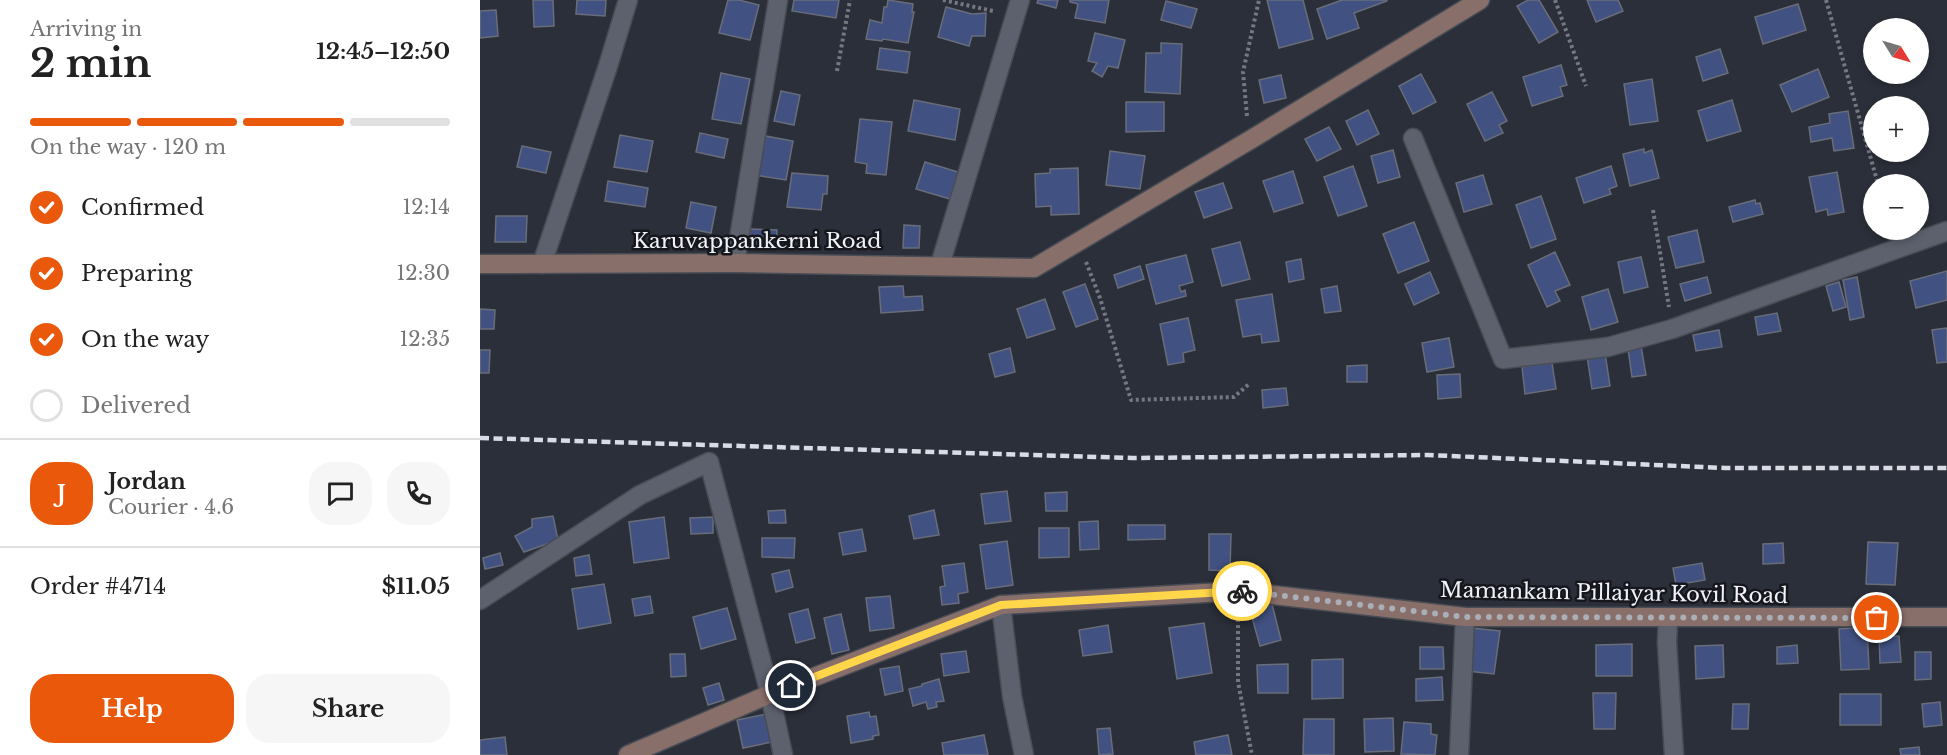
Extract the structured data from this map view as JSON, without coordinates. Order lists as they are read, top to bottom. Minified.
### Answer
{"streets":{"main road":["Karuvappankerni Road","Mamankam Pillaiyar Kovil Road"]},"north":"bottom right","page":{"heading":["2 min","Arriving in","12:45–12:50"],"panel":["Jordan","Courier · 4.6","Order #4714","$11.05"],"map_buttons":["+","−"],"bar":"On the way · 120 m","list":[["Confirmed","12:14"],["Preparing","12:30"],["On the way","12:35"],"Delivered"],"round":"J","buttons":["Help","Share"]}}
